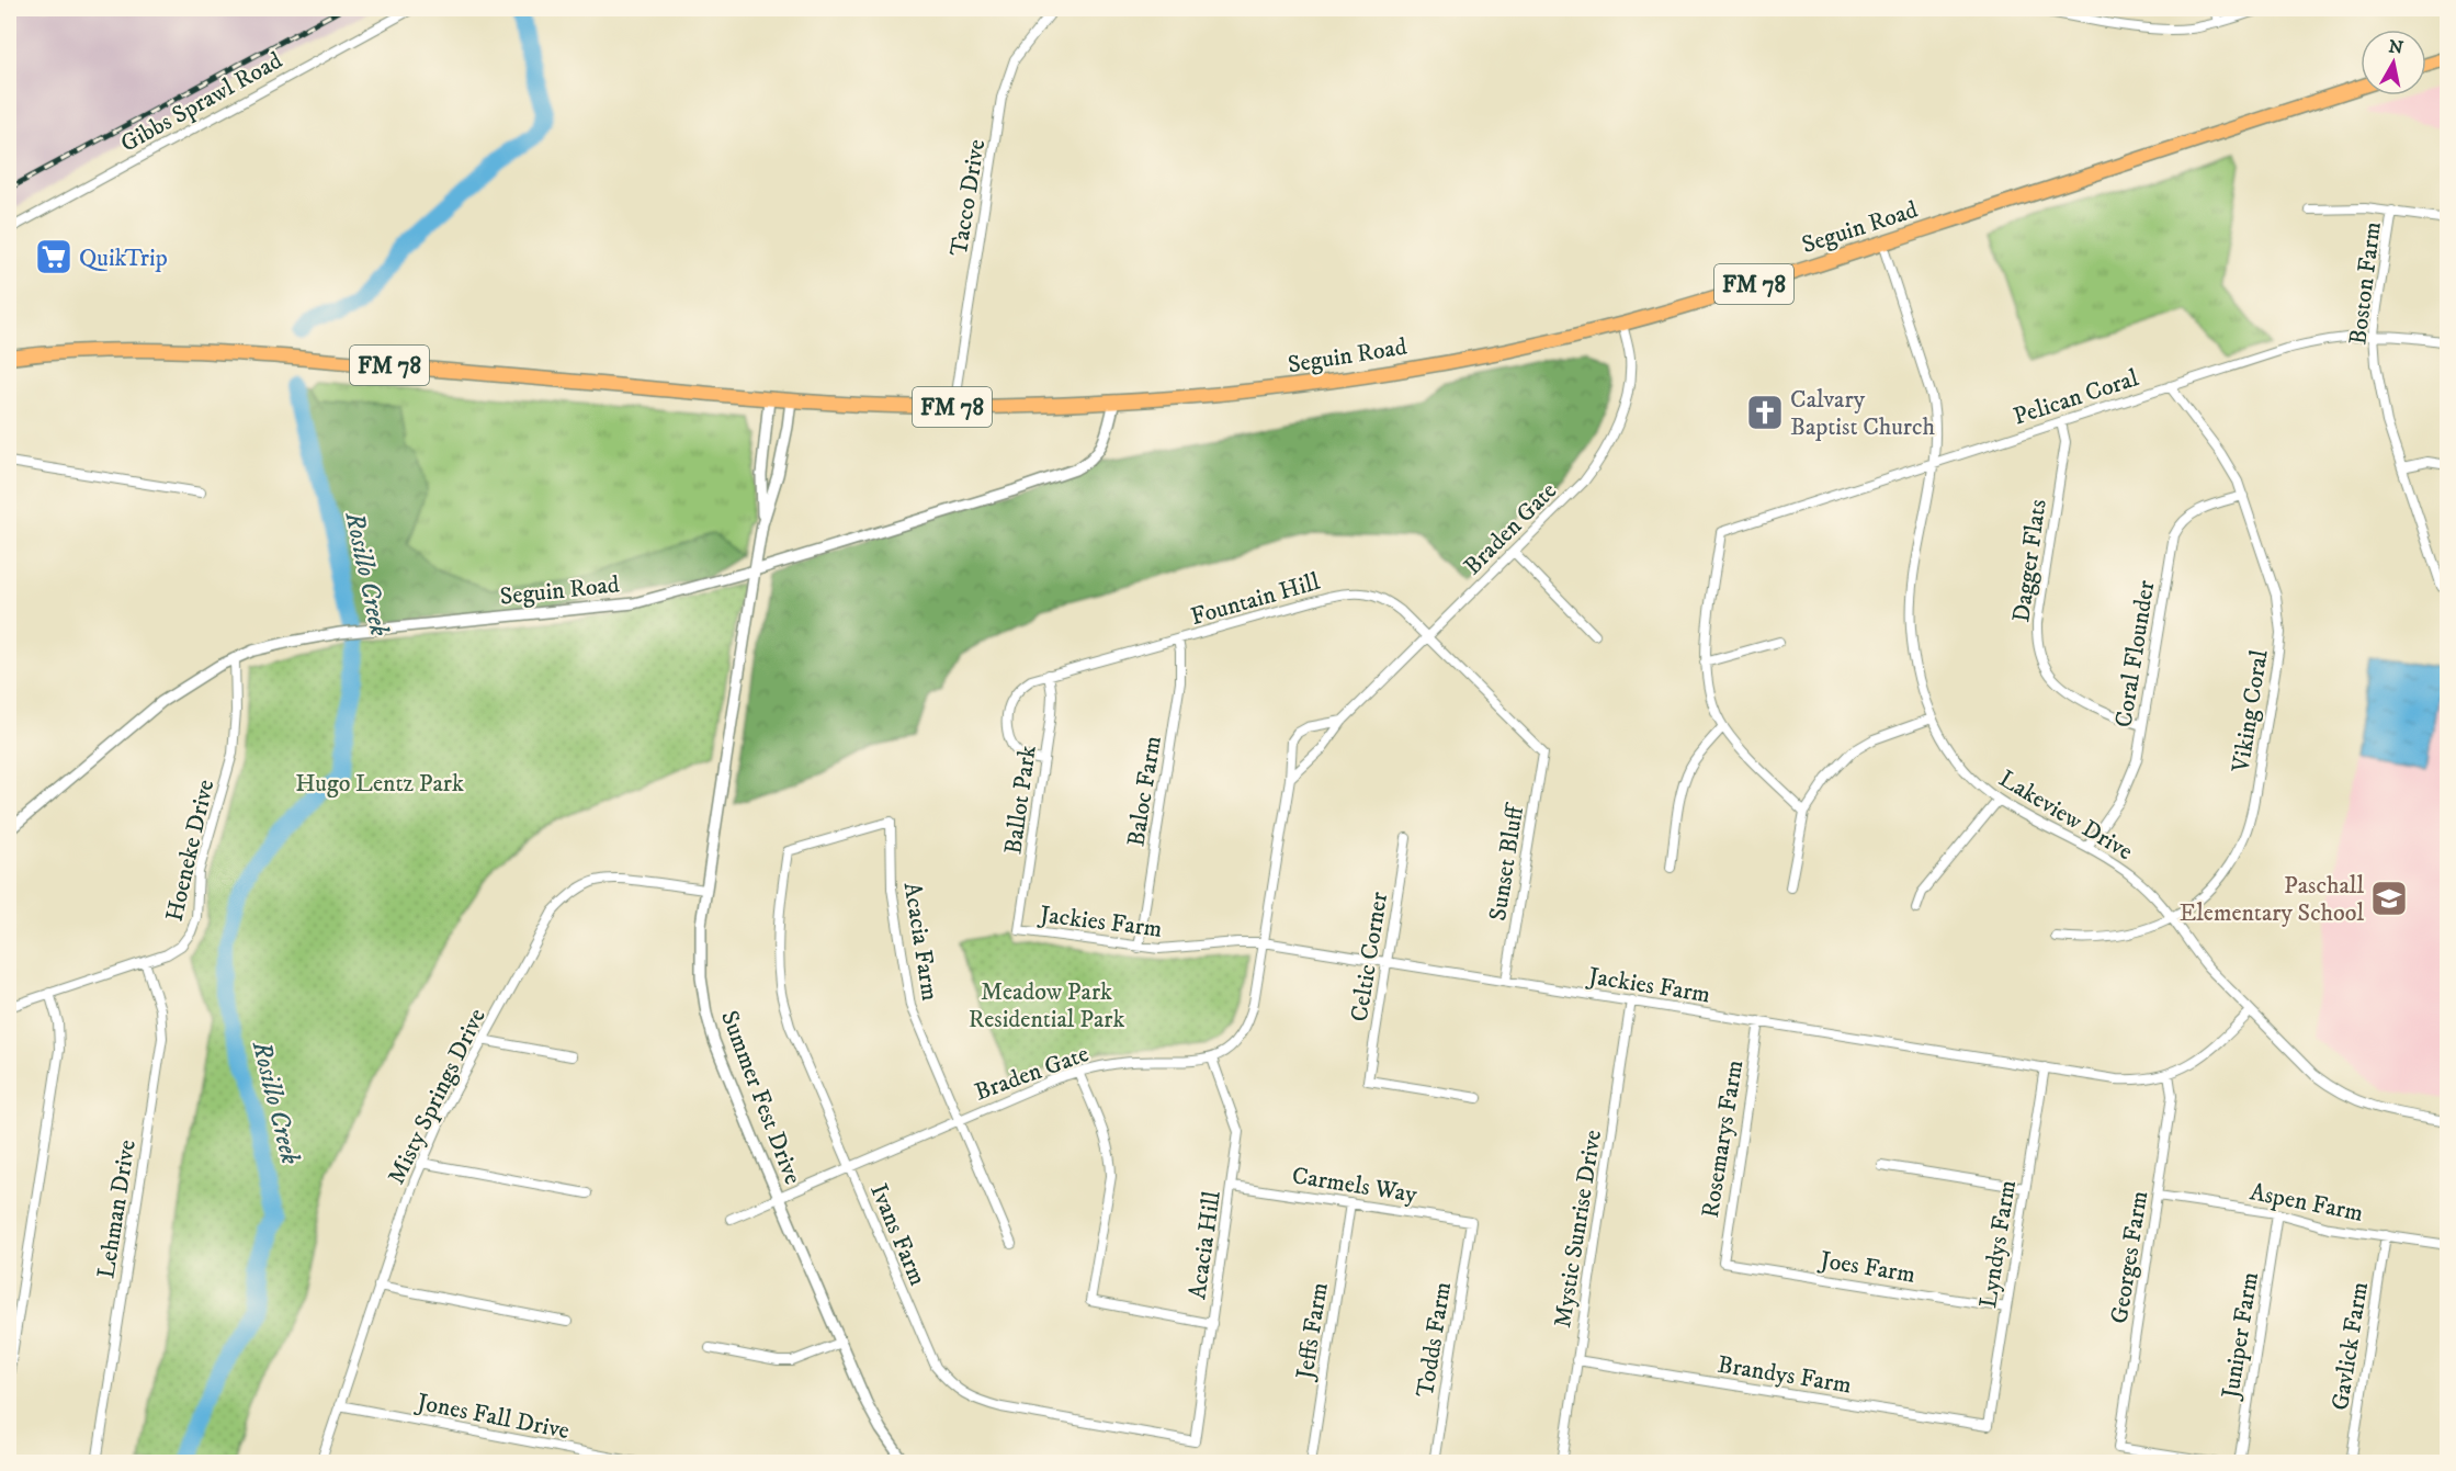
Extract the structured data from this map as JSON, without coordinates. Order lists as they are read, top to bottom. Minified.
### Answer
{"streets":{"main road":["Seguin Road","FM 78"],"street":["Gibbs Sprawl Road","Tacco Drive","Boston Farm","Pelican Coral","Braden Gate","Dagger Flats","Fountain Hill","Coral Flounder","Viking Coral","Baloc Farm","Ballot Park","Lakeview Drive","Hoeneke Drive","Sunset Bluff","Jackies Farm","Acacia Farm","Celtic Corner","Misty Springs Drive","Summer Fest Drive","Rosemarys Farm","Carmels Way","Aspen Farm","Lehman Drive","Mystic Sunrise Drive","Ivans Farm","Lyndys Farm","Acacia Hill","Georges Farm","Joes Farm","Jeffs Farm","Juniper Farm","Todds Farm","Gavlick Farm","Brandys Farm","Jones Fall Drive"]},"crossings":[["Tacco Drive","Seguin Road"],["Seguin Road","Braden Gate"],["Seguin Road","Lakeview Drive"],["Seguin Road","Hoeneke Drive"],["Seguin Road","Summer Fest Drive"],["Boston Farm","Pelican Coral"],["Pelican Coral","Dagger Flats"],["Pelican Coral","Viking Coral"],["Pelican Coral","Lakeview Drive"],["Braden Gate","Fountain Hill"],["Braden Gate","Acacia Farm"],["Braden Gate","Summer Fest Drive"],["Braden Gate","Ivans Farm"],["Braden Gate","Acacia Hill"],["Dagger Flats","Coral Flounder"],["Fountain Hill","Baloc Farm"],["Fountain Hill","Ballot Park"],["Fountain Hill","Sunset Bluff"],["Coral Flounder","Viking Coral"],["Coral Flounder","Lakeview Drive"],["Viking Coral","Lakeview Drive"],["Baloc Farm","Jackies Farm"],["Ballot Park","Jackies Farm"],["Lakeview Drive","Jackies Farm"],["Hoeneke Drive","Lehman Drive"],["Sunset Bluff","Jackies Farm"],["Jackies Farm","Celtic Corner"],["Jackies Farm","Rosemarys Farm"],["Jackies Farm","Mystic Sunrise Drive"],["Jackies Farm","Lyndys Farm"],["Jackies Farm","Georges Farm"],["Acacia Farm","Ivans Farm"],["Misty Springs Drive","Summer Fest Drive"],["Misty Springs Drive","Jones Fall Drive"],["Rosemarys Farm","Joes Farm"],["Carmels Way","Acacia Hill"],["Carmels Way","Jeffs Farm"],["Carmels Way","Todds Farm"],["Aspen Farm","Georges Farm"],["Aspen Farm","Juniper Farm"],["Aspen Farm","Gavlick Farm"],["Mystic Sunrise Drive","Brandys Farm"],["Ivans Farm","Acacia Hill"],["Lyndys Farm","Joes Farm"],["Lyndys Farm","Brandys Farm"]],"water":["Rosillo Creek"],"parks":["Hugo Lentz Park","Meadow Park Residential Park"],"places":{"supermarket":["QuikTrip"],"church":["Calvary Baptist Church"],"school or university":["Paschall Elementary School"]},"north":"top"}
